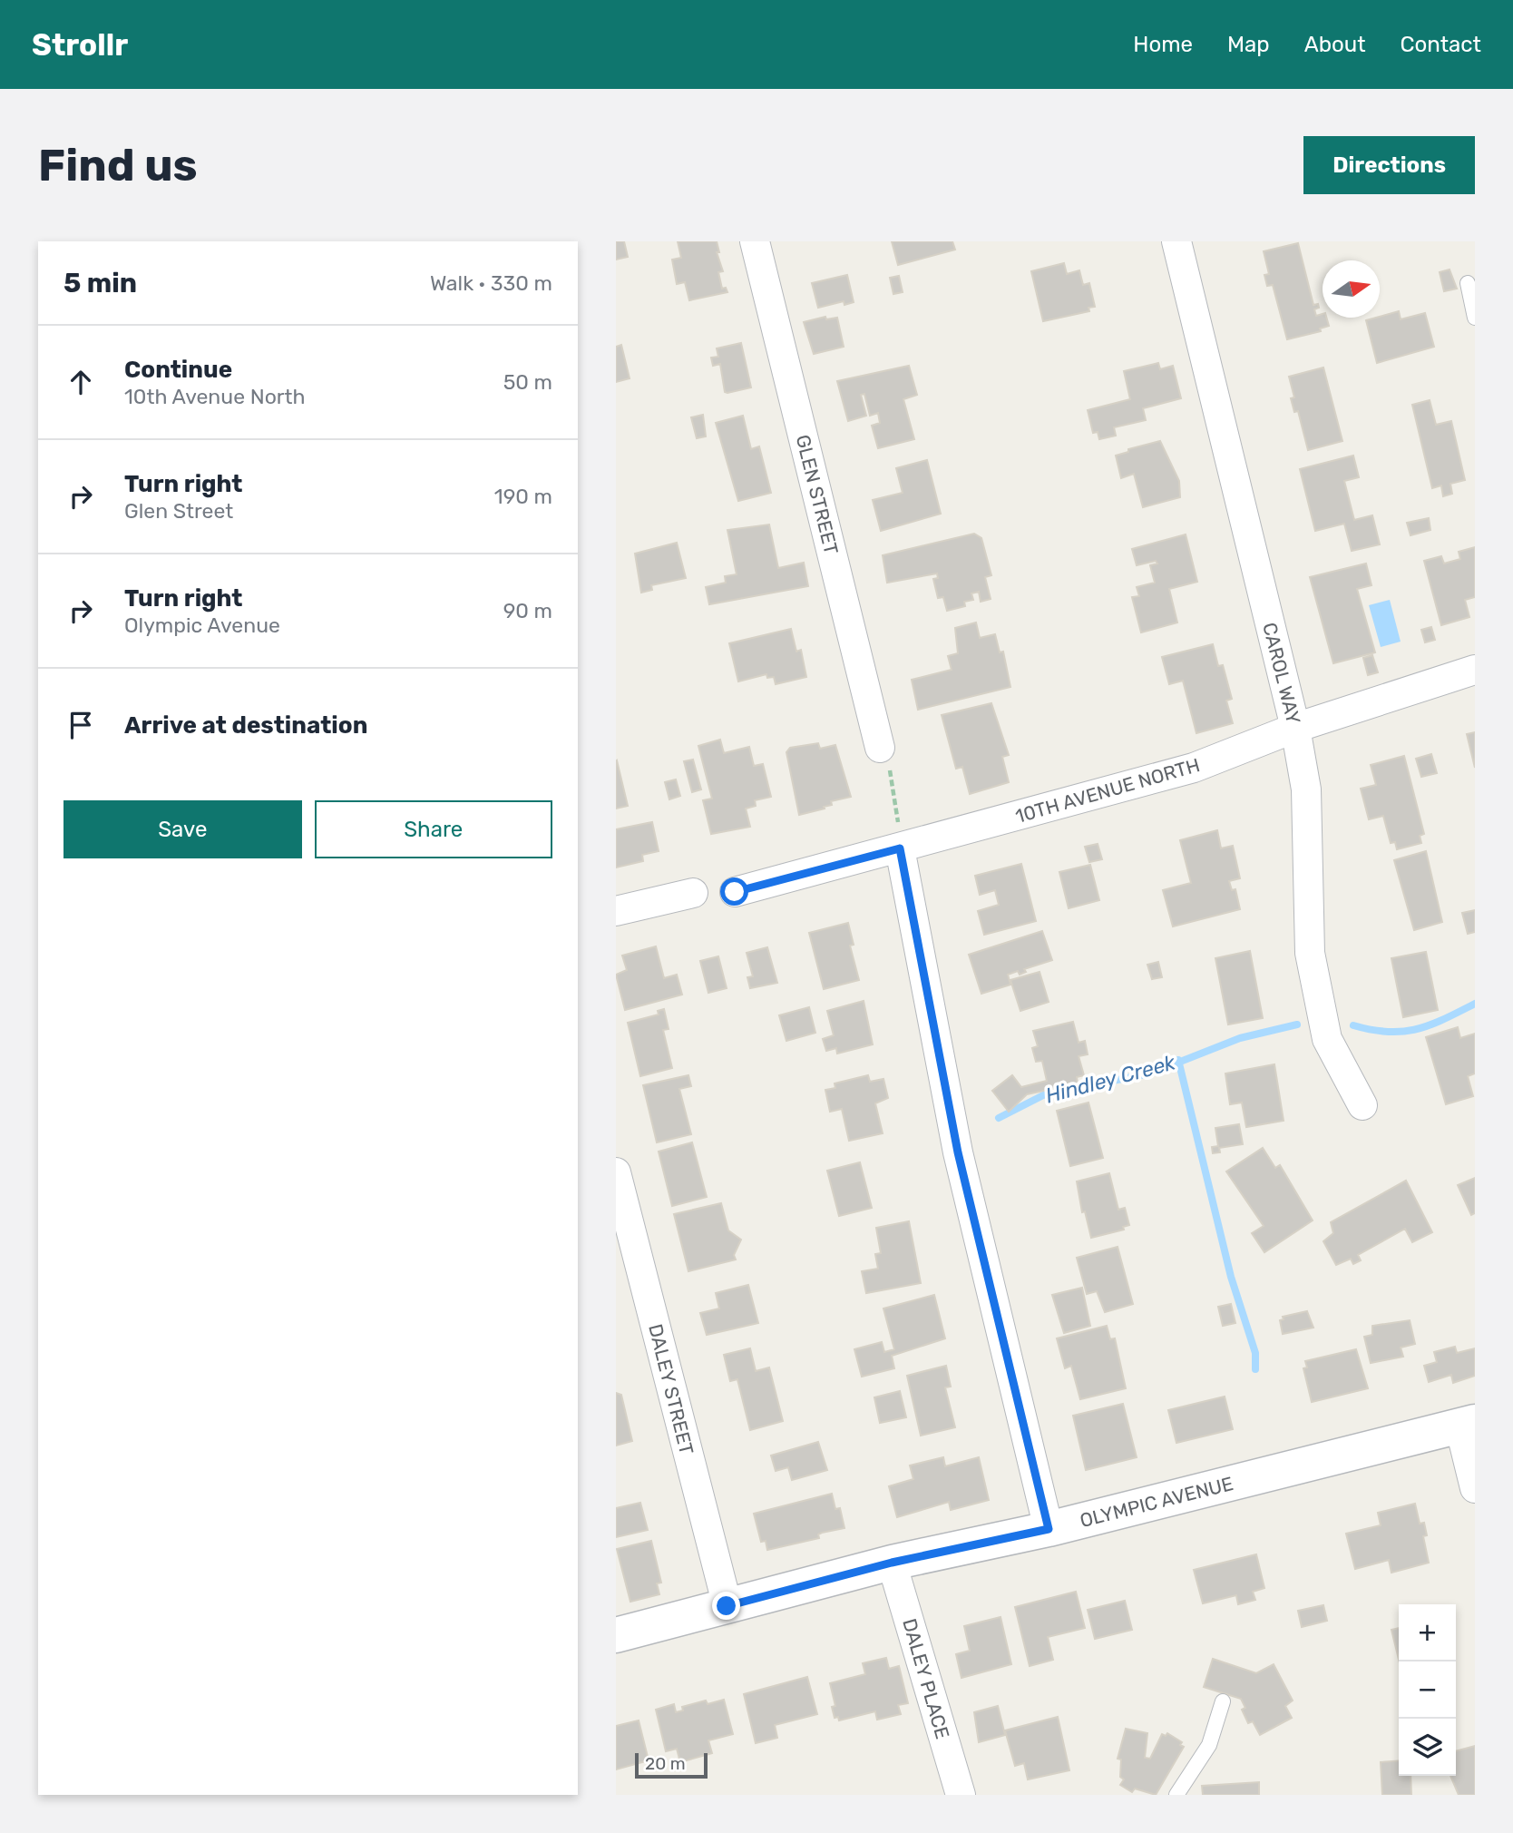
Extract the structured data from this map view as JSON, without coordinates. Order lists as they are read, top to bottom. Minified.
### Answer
{"streets":{"street":["GLEN STREET","CAROL WAY","10TH AVENUE NORTH","DALEY STREET","OLYMPIC AVENUE","DALEY PLACE"]},"crossings":[["CAROL WAY","10TH AVENUE NORTH"],["DALEY STREET","OLYMPIC AVENUE"],["OLYMPIC AVENUE","DALEY PLACE"]],"water":["Hindley Creek"],"scale_bar":"20 m","north":"right","page":{"header":"Strollr","nav":["Home","Map","About","Contact"],"buttons":["Directions",["Save","Share"]],"title":"Find us","heading":["5 min","Walk · 330 m"],"list":[["Continue","10th Avenue North","50 m"],["Turn right","Glen Street","190 m"],["Turn right","Olympic Avenue","90 m"],"Arrive at destination"],"map_buttons":["+","−"],"scale":"20 m"}}
